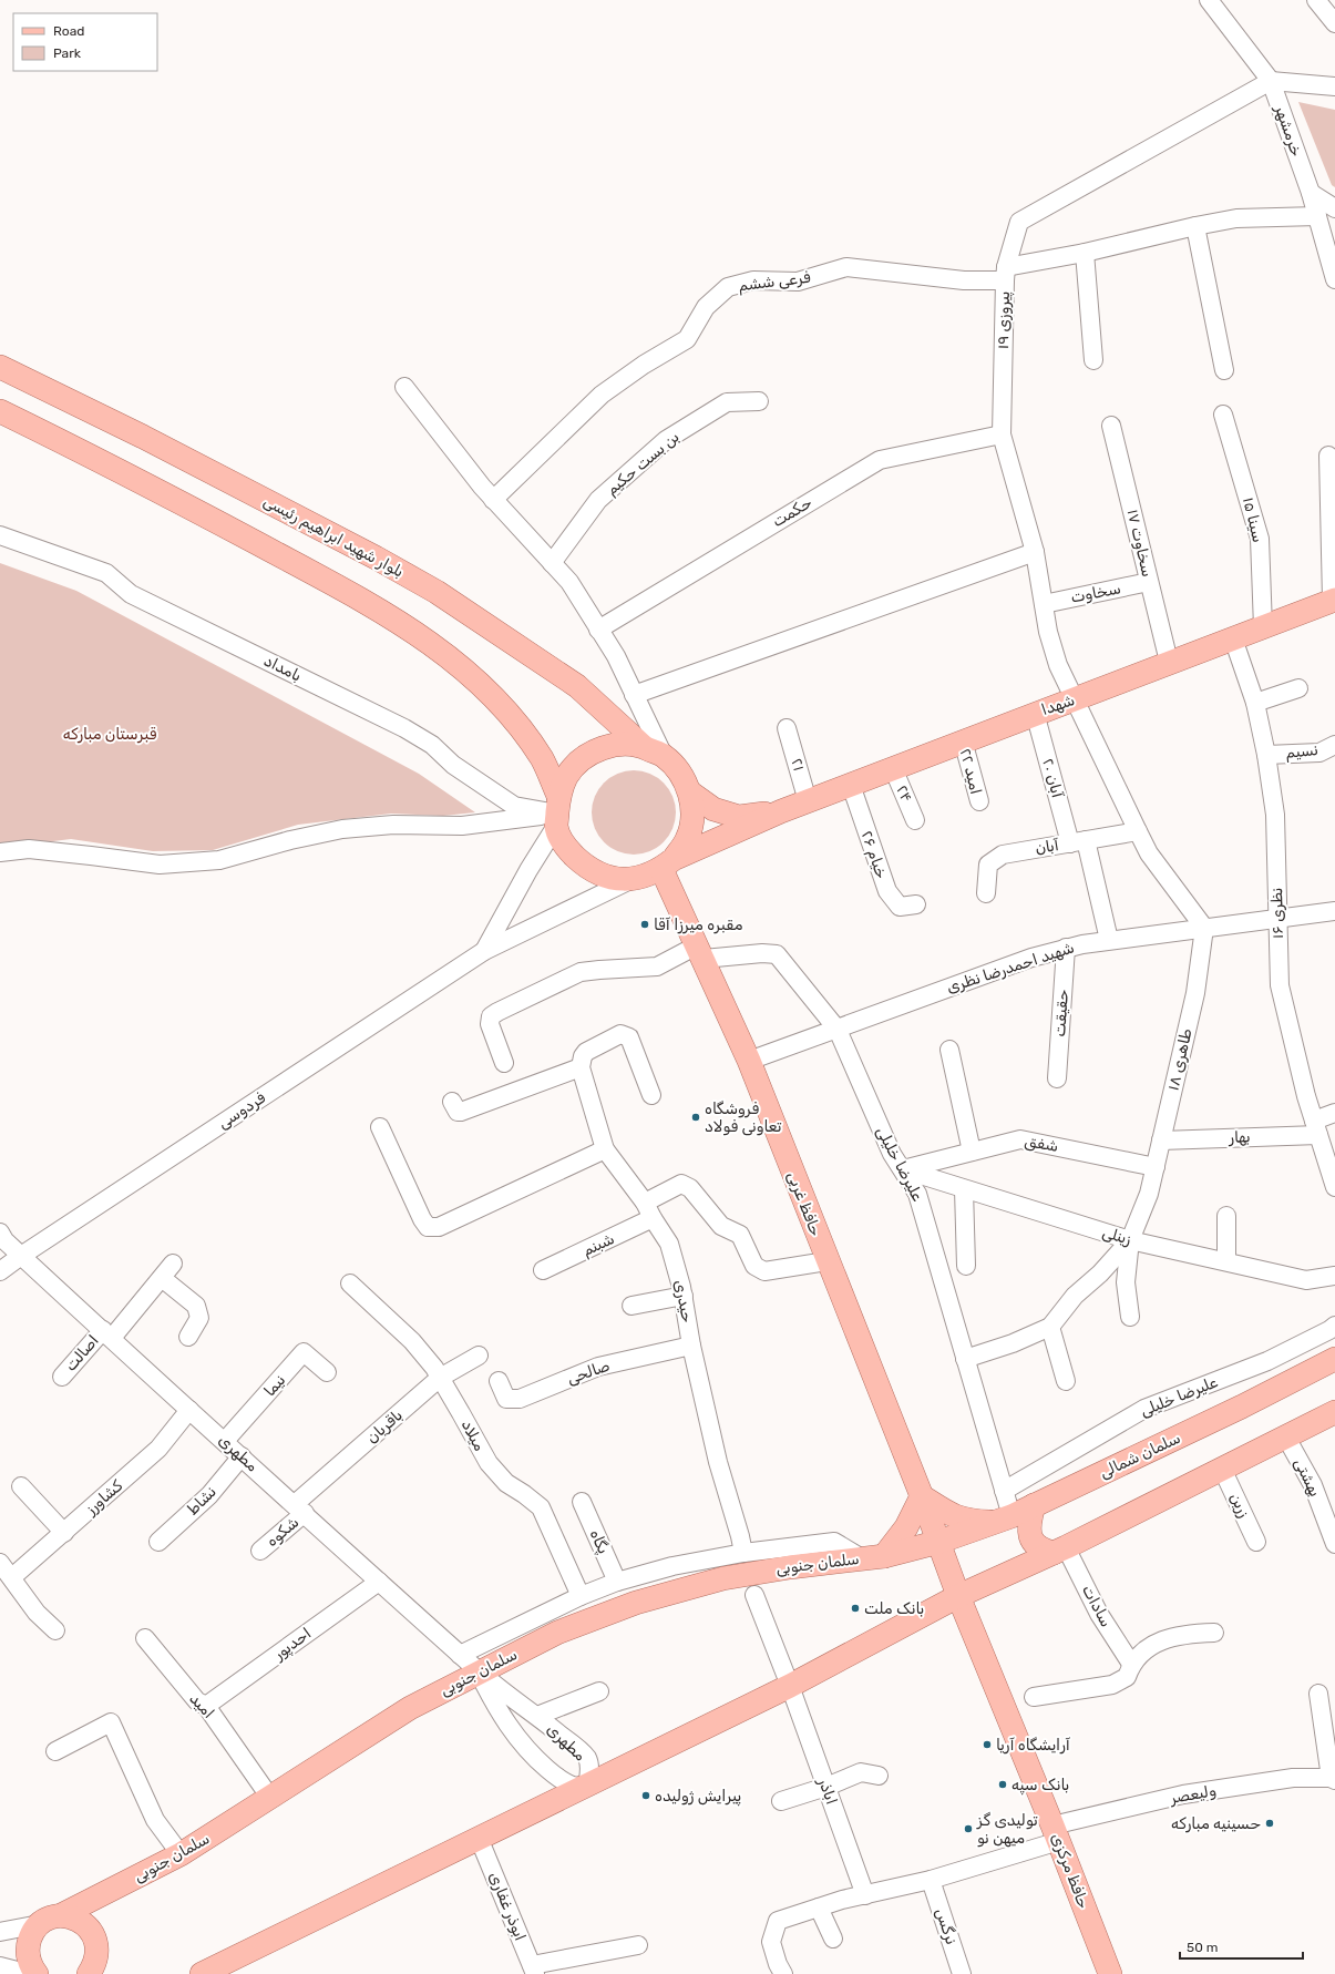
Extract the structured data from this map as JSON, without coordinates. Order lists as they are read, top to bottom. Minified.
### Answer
{"streets":{"main road":["بلوار شهید ابراهیم رئیسی","شهدا","حافظ غربی","سلمان شمالی","سلمان جنوبی","حافظ مرکزی"],"street":["خرمشهر","فرعی ششم","پیروزی ۱۹","بن بست حکیم","حکمت","سینا ۱۵","سخاوت ۱۷","سخاوت","بامداد","نسیم","۲۱","امید ۲۲","آبان ۲۰","۲۴","آبان","خیام ۲۶","نظری ۱۶","شهید احمدرضا نظری","حقیقت","طاهری ۱۸","فردوسی","بهار","شفق","علیرضا خلیلی","زینلی","شبنم","حیدری","اصالت","صالحی","نیما","باقریان","میلاد","مطهری","بهشتی","کشاورز","نشاط","زرین","شکوه","پگاه","سادات","احدپور","امید","اباذر","ولیعصر","ابوذر غفاری","نرگس"]},"crossings":[["خرمشهر","فرعی ششم"],["خرمشهر","پیروزی ۱۹"],["فرعی ششم","پیروزی ۱۹"],["پیروزی ۱۹","حکمت"],["پیروزی ۱۹","سخاوت"],["پیروزی ۱۹","شهدا"],["سینا ۱۵","شهدا"],["بلوار شهید ابراهیم رئیسی","بامداد"],["بلوار شهید ابراهیم رئیسی","فردوسی"],["بلوار شهید ابراهیم رئیسی","حافظ غربی"],["سخاوت ۱۷","سخاوت"],["سخاوت ۱۷","شهدا"],["بامداد","فردوسی"],["بامداد","حافظ غربی"],["شهدا","۲۱"],["شهدا","امید ۲۲"],["شهدا","آبان ۲۰"],["شهدا","۲۴"],["شهدا","خیام ۲۶"],["شهدا","نظری ۱۶"],["نسیم","نظری ۱۶"],["آبان ۲۰","آبان"],["آبان ۲۰","شهید احمدرضا نظری"],["نظری ۱۶","شهید احمدرضا نظری"],["نظری ۱۶","بهار"],["شهید احمدرضا نظری","حقیقت"],["شهید احمدرضا نظری","طاهری ۱۸"],["شهید احمدرضا نظری","علیرضا خلیلی"],["شهید احمدرضا نظری","حافظ غربی"],["طاهری ۱۸","بهار"],["طاهری ۱۸","شفق"],["طاهری ۱۸","علیرضا خلیلی"],["طاهری ۱۸","زینلی"],["فردوسی","حافظ غربی"],["فردوسی","مطهری"],["شفق","علیرضا خلیلی"],["شفق","زینلی"],["علیرضا خلیلی","حافظ غربی"],["علیرضا خلیلی","زینلی"],["علیرضا خلیلی","سلمان شمالی"],["حافظ غربی","شبنم"],["حافظ غربی","سلمان شمالی"],["حافظ غربی","سلمان جنوبی"],["حافظ غربی","حافظ مرکزی"],["شبنم","حیدری"],["حیدری","صالحی"],["اصالت","مطهری"],["نیما","مطهری"],["باقریان","میلاد"],["باقریان","مطهری"],["باقریان","شکوه"],["مطهری","کشاورز"],["مطهری","نشاط"],["مطهری","شکوه"],["مطهری","سلمان جنوبی"],["مطهری","احدپور"],["سلمان شمالی","سلمان جنوبی"],["سلمان شمالی","حافظ مرکزی"],["سلمان جنوبی","امید"],["سلمان جنوبی","حافظ مرکزی"],["احدپور","امید"],["ولیعصر","حافظ مرکزی"]],"parks":["قبرستان مبارکه"],"places":["مقبره میرزا آقا","فروشگاه تعاونی فولاد","بانک ملت","آرایشگاه آریا","بانک سپه","پیرایش ژولیده","حسینیه مبارکه","تولیدی گز میهن نو"],"legend":["Road","Park"],"scale_bar":"50 m"}
